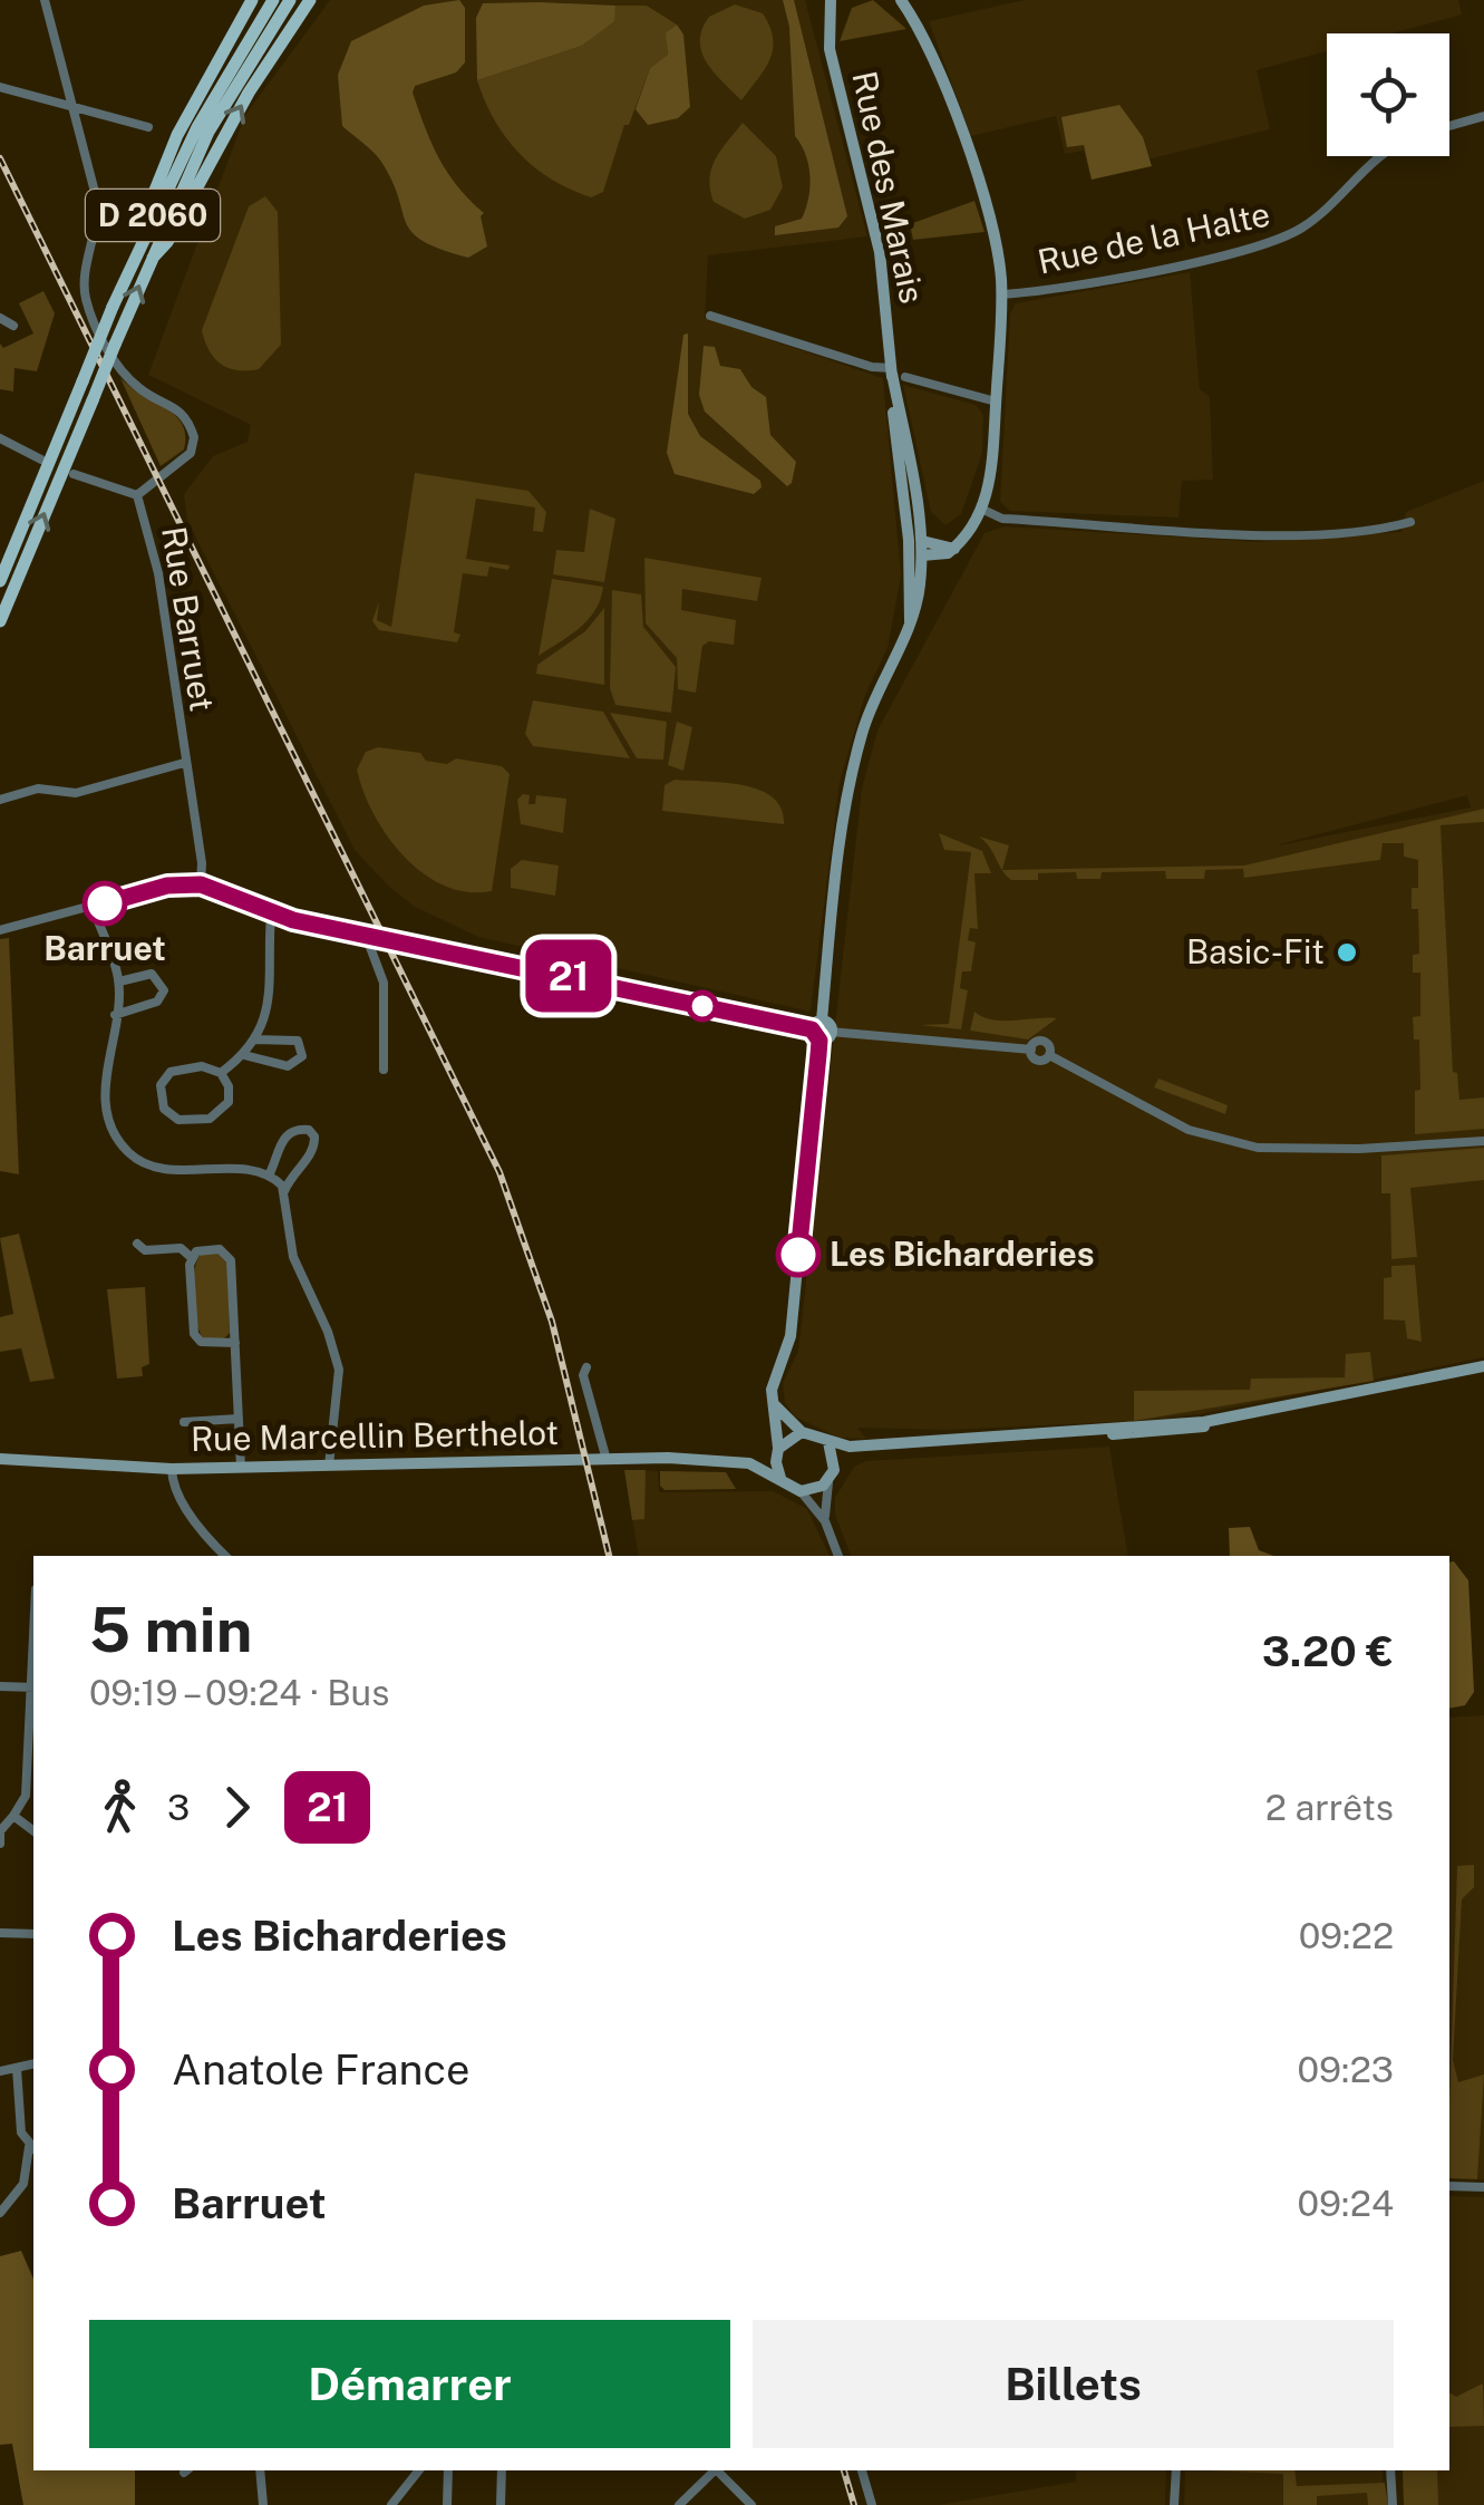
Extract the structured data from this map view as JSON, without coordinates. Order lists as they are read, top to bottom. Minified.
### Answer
{"streets":{"main road":["D 2060"],"street":["Rue des Marais","Rue de la Halte","Rue Barruet","Rue Marcellin Berthelot"]},"places":["Barruet","Basic-Fit","Les Bicharderies"],"lines":["bus line 21"],"page":{"on_map":"21","heading":["5 min","09:19 – 09:24 · Bus","3.20 €"],"legs":["3","21","2 arrêts"],"list":[{"name":"Les Bicharderies","value":"09:22"},{"name":"Anatole France","value":"09:23"},{"name":"Barruet","value":"09:24"}],"buttons":["Démarrer","Billets"]}}
